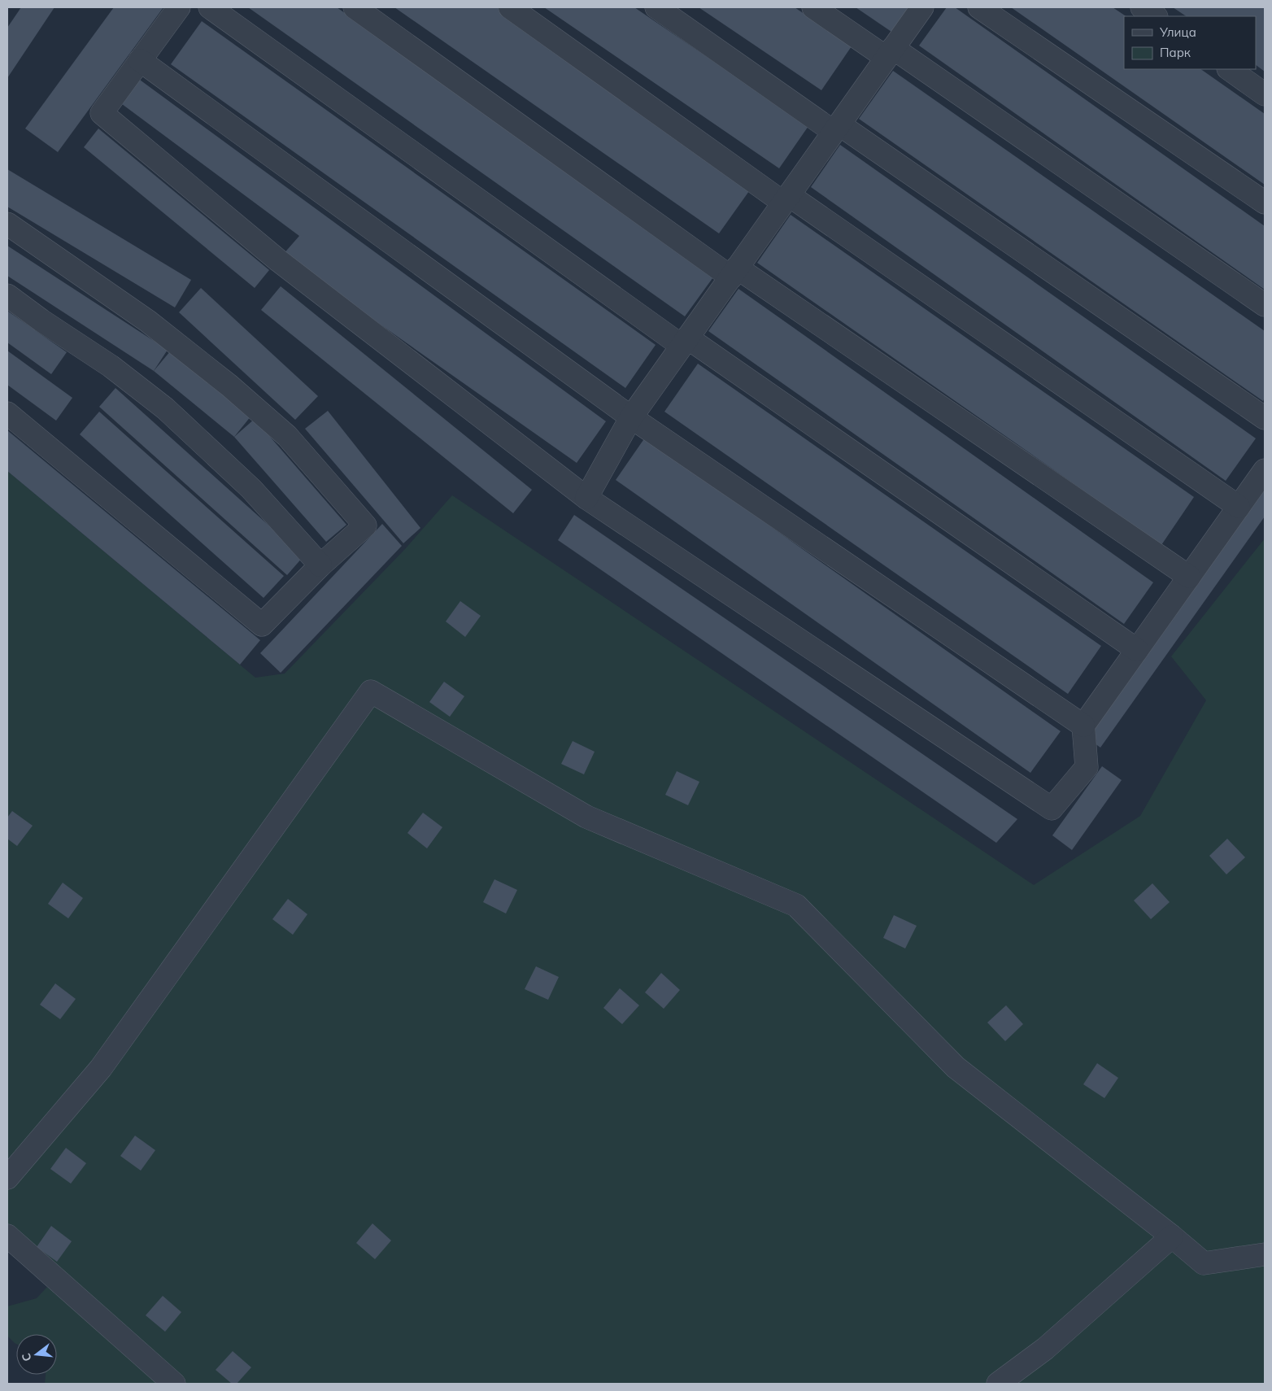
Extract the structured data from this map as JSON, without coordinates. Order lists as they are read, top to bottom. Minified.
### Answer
{"legend":["Улица","Парк"],"north":"left"}
